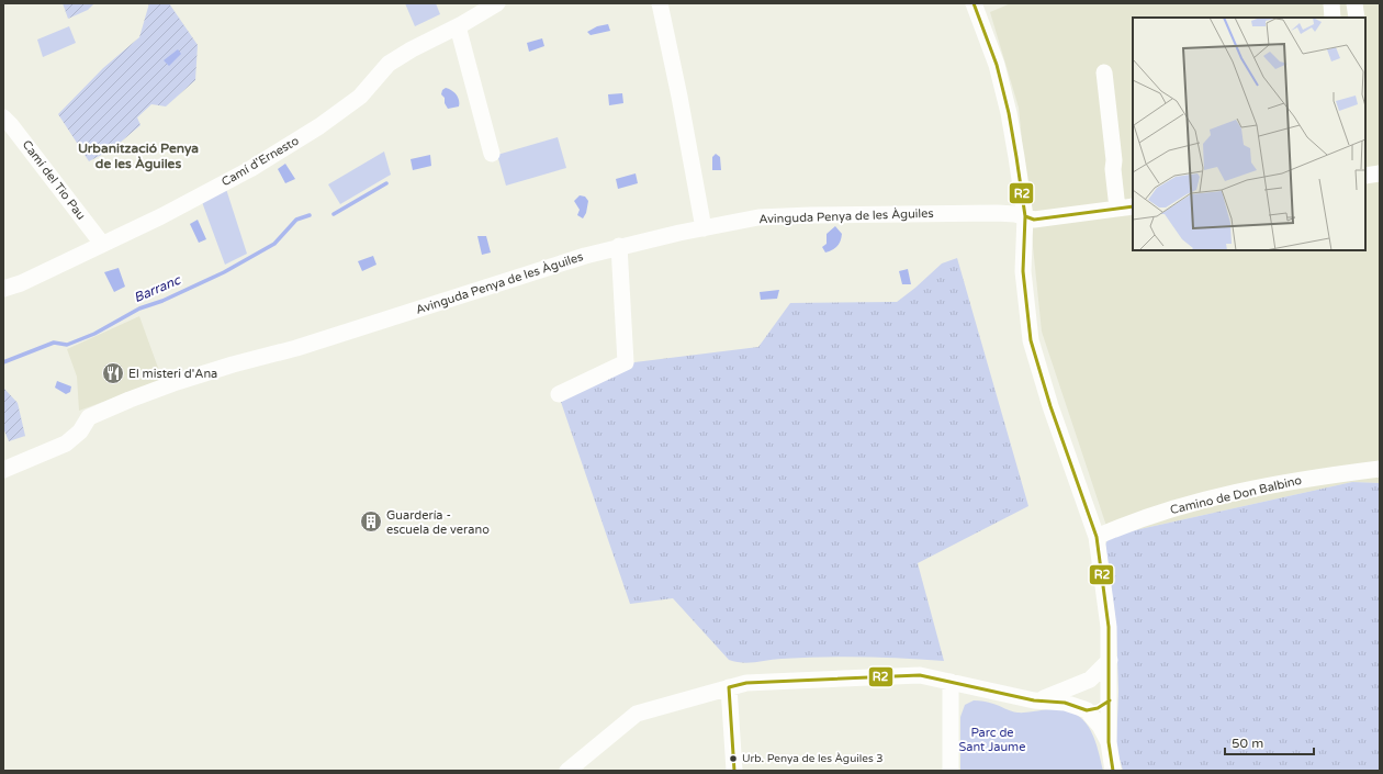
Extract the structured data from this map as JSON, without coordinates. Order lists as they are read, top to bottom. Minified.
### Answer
{"streets":{"street":["Camí d'Ernesto","Camí del Tio Pau","Avinguda Penya de les Àguiles","Camino de Don Balbino"]},"crossings":[["Camí d'Ernesto","Camí del Tio Pau"]],"districts":["Urbanització Penya de les Àguiles"],"water":["Barranc"],"parks":["Parc de Sant Jaume"],"places":{"restaurant":["El misteri d'Ana"],"building":["Guardería - escuela de verano"],"other":["Urb. Penya de les Àguiles 3"]},"lines":["transit line R2"],"scale_bar":"50 m"}
